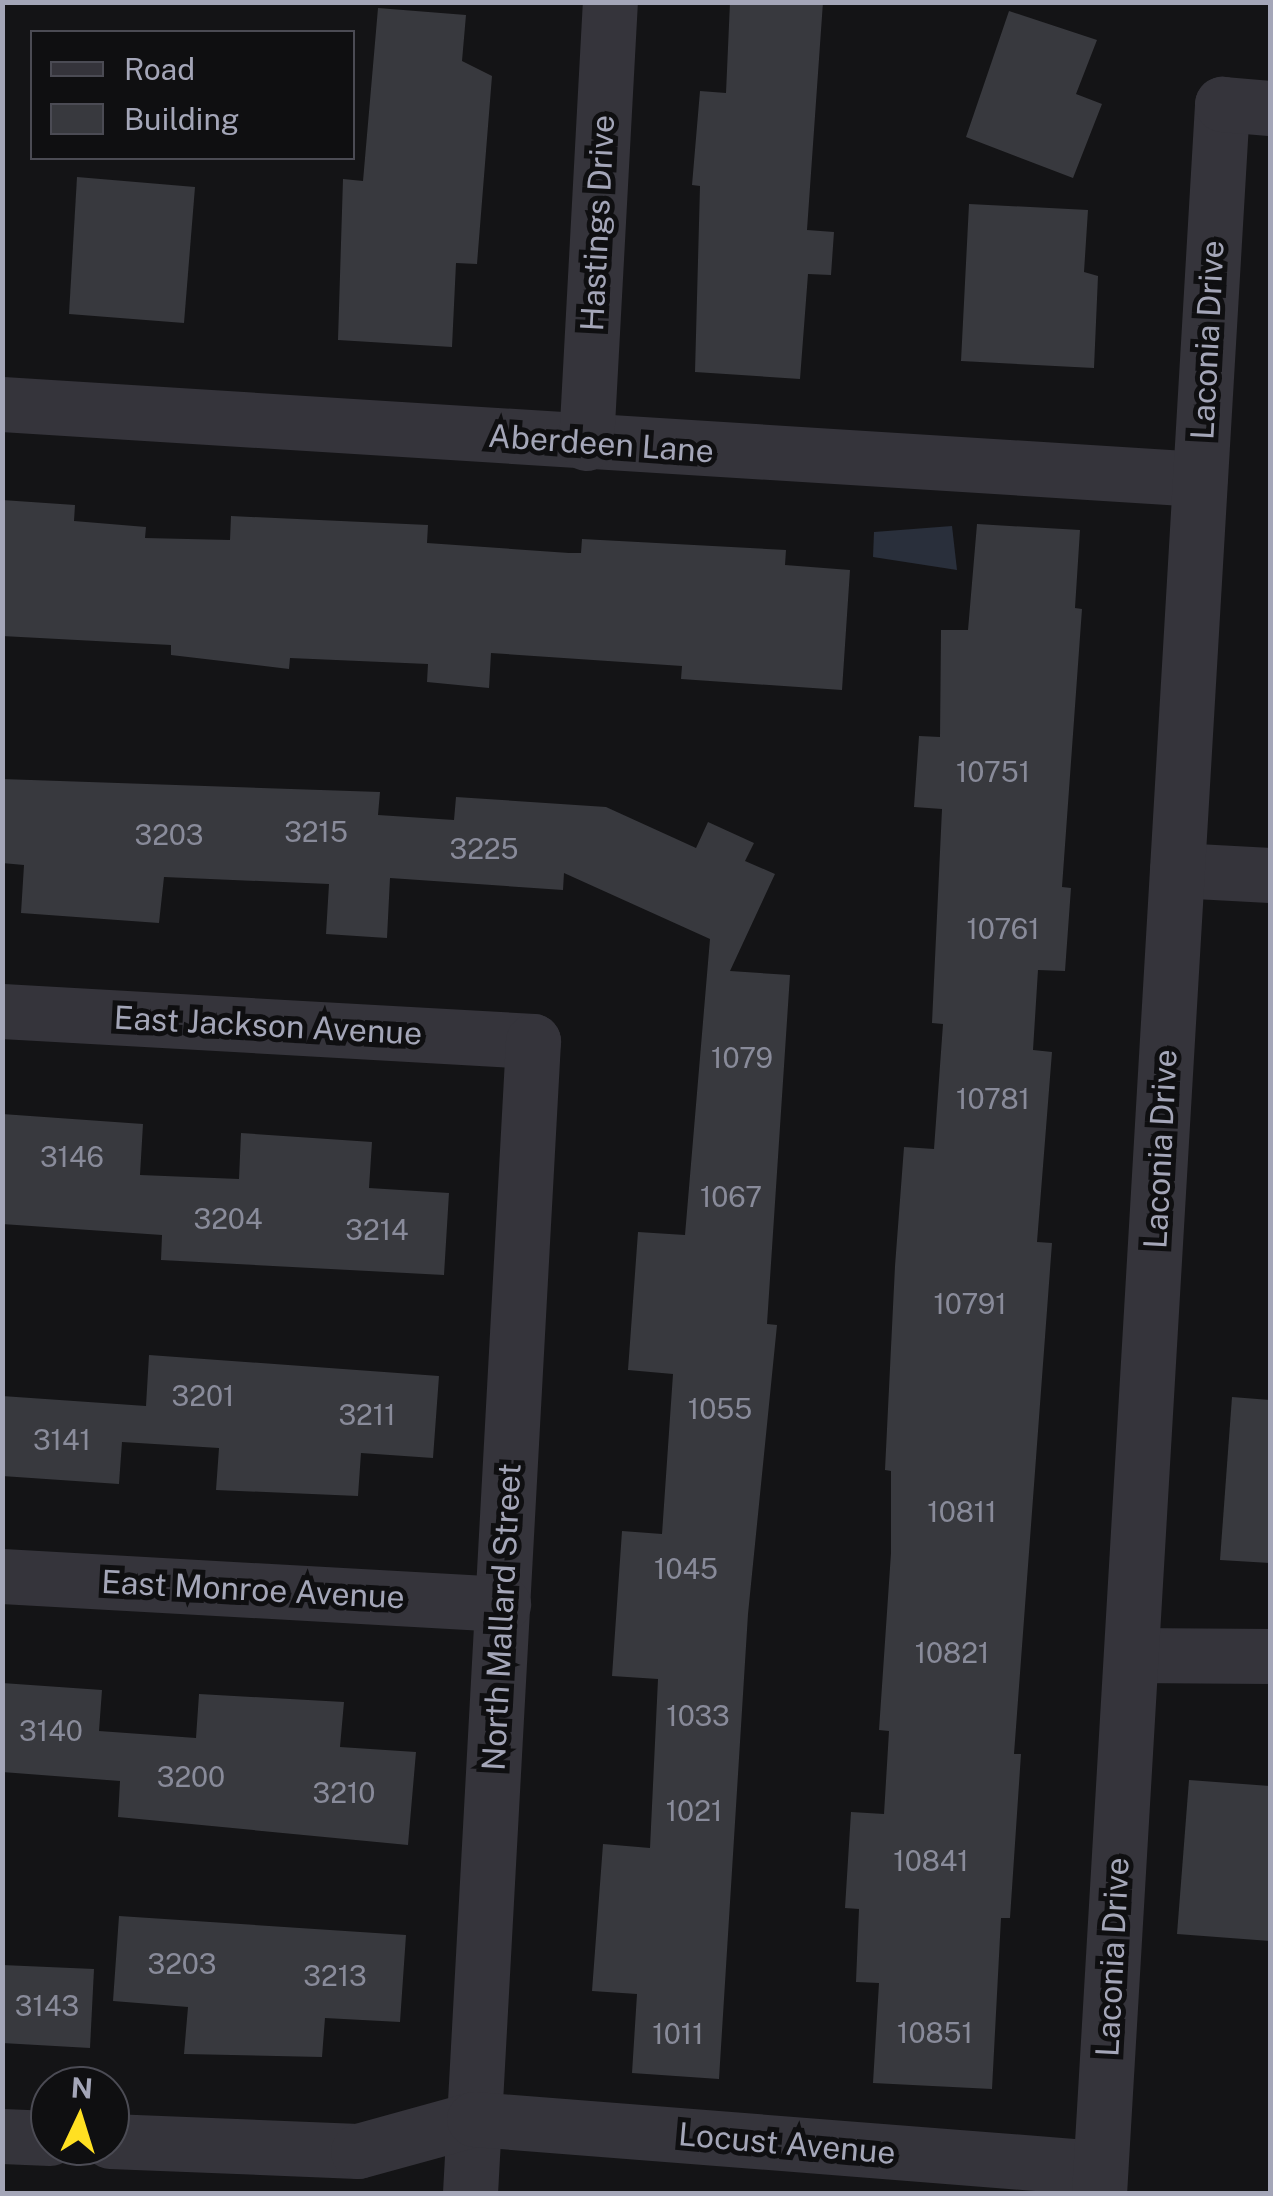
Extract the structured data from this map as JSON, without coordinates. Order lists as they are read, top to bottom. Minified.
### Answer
{"streets":{"street":["Hastings Drive","Laconia Drive","Aberdeen Lane","East Jackson Avenue","East Monroe Avenue","North Mallard Street","Locust Avenue"]},"crossings":[["Hastings Drive","Aberdeen Lane"],["Laconia Drive","Aberdeen Lane"],["Laconia Drive","Locust Avenue"],["East Jackson Avenue","North Mallard Street"],["East Monroe Avenue","North Mallard Street"],["North Mallard Street","Locust Avenue"]],"house_numbers":["10751","3215","3203","3225","10761","1079","10781","3146","1067","3204","3214","10791","3201","1055","3211","3141","10811","1045","10821","1033","3140","3200","3210","1021","10841","3203","3213","3143","10851","1011"],"legend":["Road","Building"],"north":"top"}
